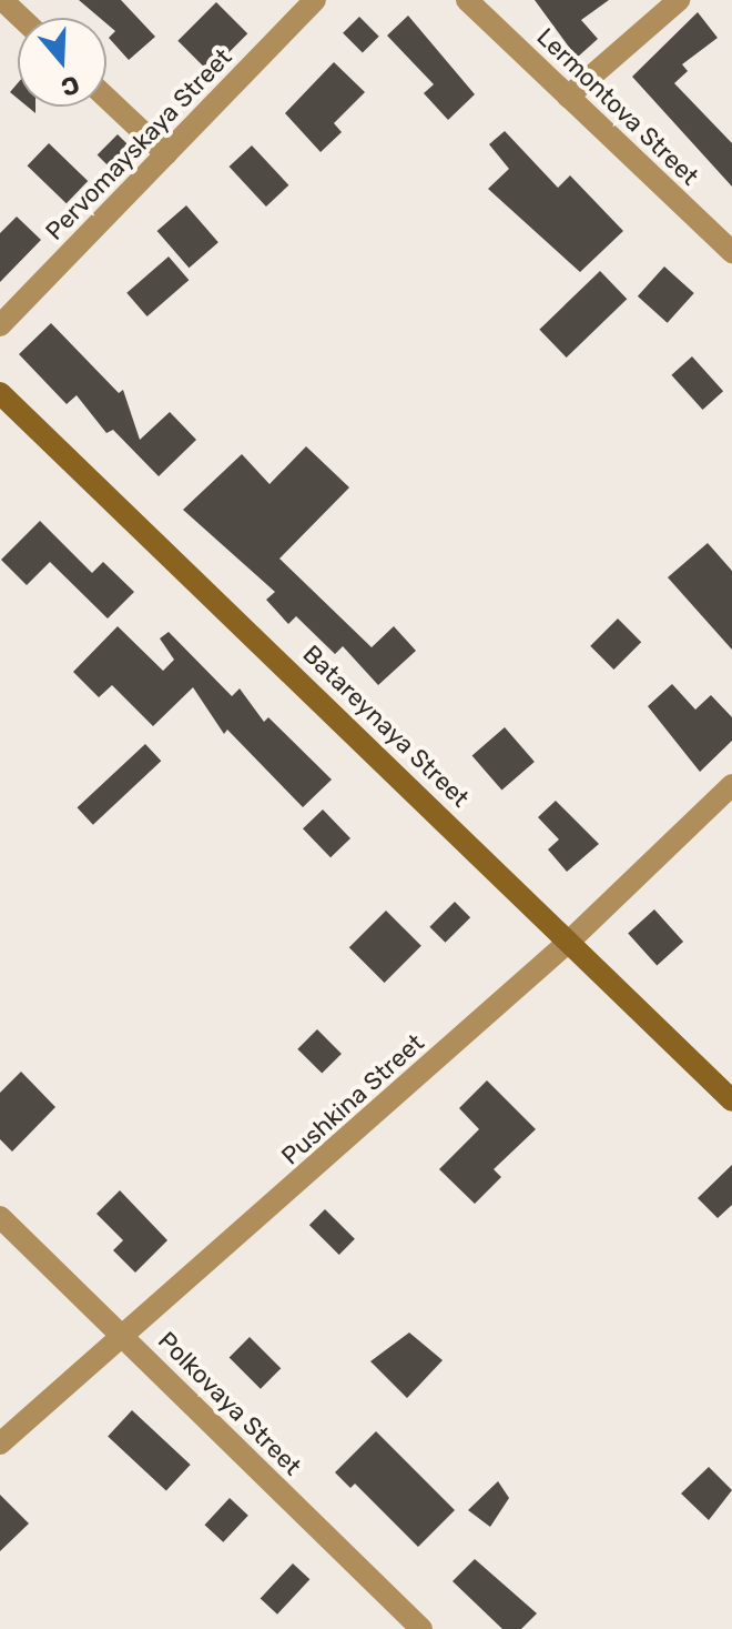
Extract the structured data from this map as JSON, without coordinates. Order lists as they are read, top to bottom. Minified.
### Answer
{"streets":{"street":["Lermontova Street","Pervomayskaya Street","Batareynaya Street","Pushkina Street","Polkovaya Street"]},"crossings":[["Batareynaya Street","Pushkina Street"],["Pushkina Street","Polkovaya Street"]],"north":"bottom"}
